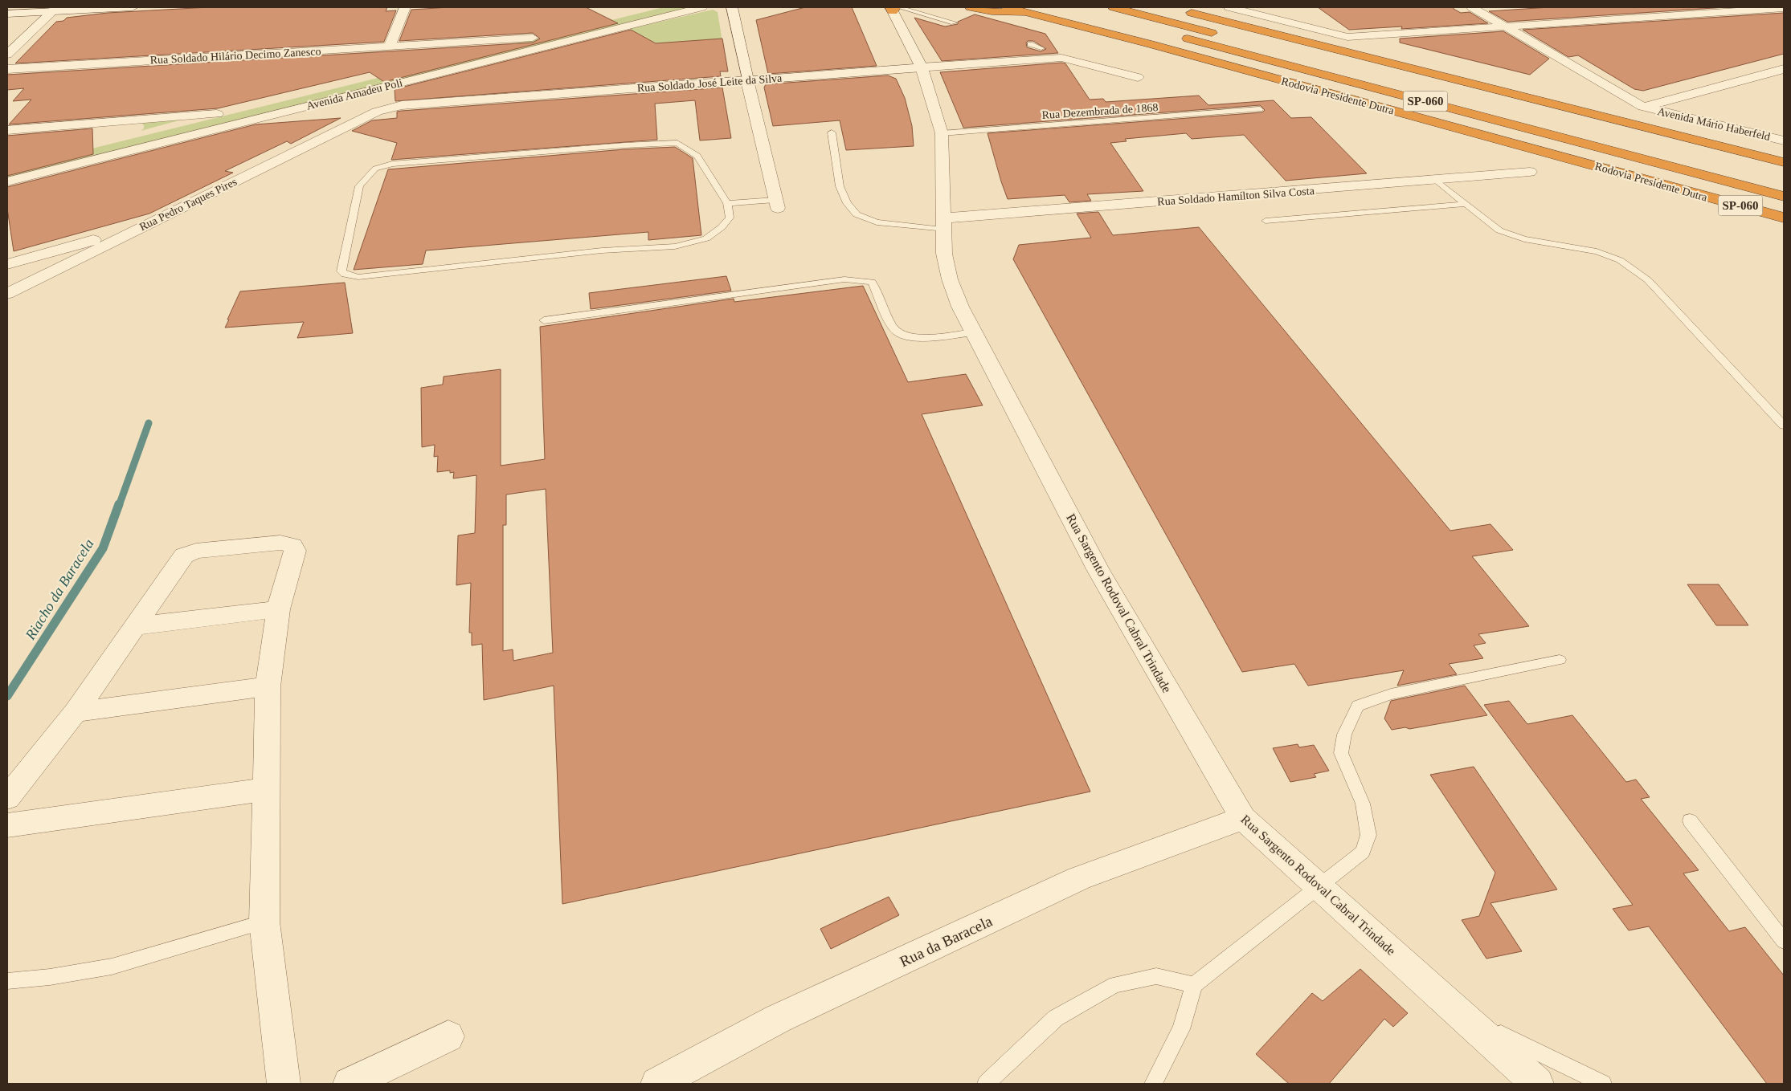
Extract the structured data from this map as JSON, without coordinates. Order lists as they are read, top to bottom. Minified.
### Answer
{"streets":{"highway":["Rodovia Presidente Dutra","SP-060"],"street":["Rua Soldado Hilário Decimo Zanesco","Rua Soldado José Leite da Silva","Avenida Amadeu Poli","Avenida Mário Haberfeld","Rua Soldado Hamílton Silva Costa","Rua Pedro Taques Pires","Rua Sargento Rodoval Cabral Trindade","Rua da Baracela"],"lane":["Rua Dezembrada de 1868"]},"crossings":[["Rua Soldado Hilário Decimo Zanesco","Avenida Amadeu Poli"],["Rua Soldado José Leite da Silva","Avenida Amadeu Poli"],["Rua Soldado José Leite da Silva","Rua Pedro Taques Pires"],["Rua Soldado José Leite da Silva","Rua Sargento Rodoval Cabral Trindade"],["Rua Dezembrada de 1868","Rua Sargento Rodoval Cabral Trindade"],["Rua Soldado Hamílton Silva Costa","Rua Sargento Rodoval Cabral Trindade"],["Rua Sargento Rodoval Cabral Trindade","Rua da Baracela"]],"water":["Riacho da Baracela"]}
